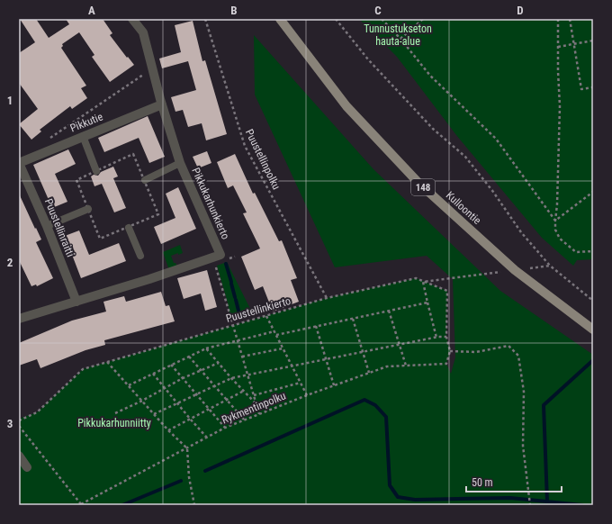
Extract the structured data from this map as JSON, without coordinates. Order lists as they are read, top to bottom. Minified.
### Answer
{"streets":{"main road":["148","Kulloontie"],"street":["Pikkutie","Pikkukarhunkierto","Puustellinraitti"],"path":["Puustellinpolku","Puustellinkierto","Rykmentinpolku"]},"crossings":[["Pikkutie","Pikkukarhunkierto"],["Pikkutie","Puustellinraitti"],["Puustellinpolku","Puustellinkierto"],["Pikkukarhunkierto","Puustellinraitti"],["Puustellinkierto","Rykmentinpolku"]],"parks":["Tunnustukseton hauta-alue","Pikkukarhunniitty"],"scale_bar":"50 m","grid":{"columns":["A","B","C","D"],"rows":["1","2","3"]}}
